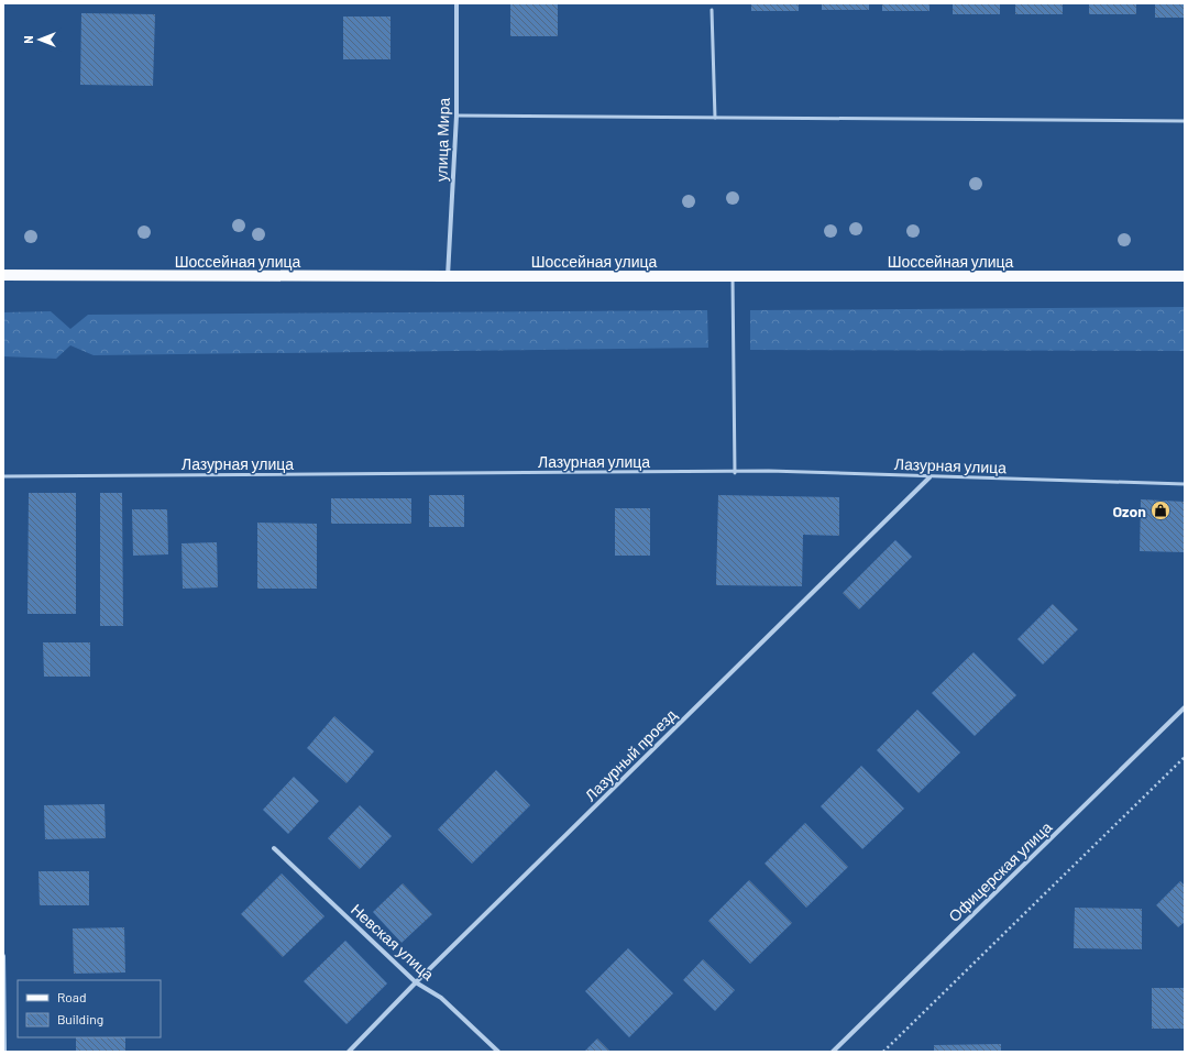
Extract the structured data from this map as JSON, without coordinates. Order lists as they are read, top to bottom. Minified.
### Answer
{"streets":{"main road":["Шоссейная улица"],"street":["улица Мира","Лазурный проезд","Офицерская улица","Невская улица"],"lane":["Лазурная улица"]},"crossings":[["улица Мира","Шоссейная улица"],["Лазурная улица","Лазурный проезд"],["Лазурный проезд","Невская улица"]],"places":{"shop":["Ozon"]},"legend":["Road","Building"],"north":"left"}
